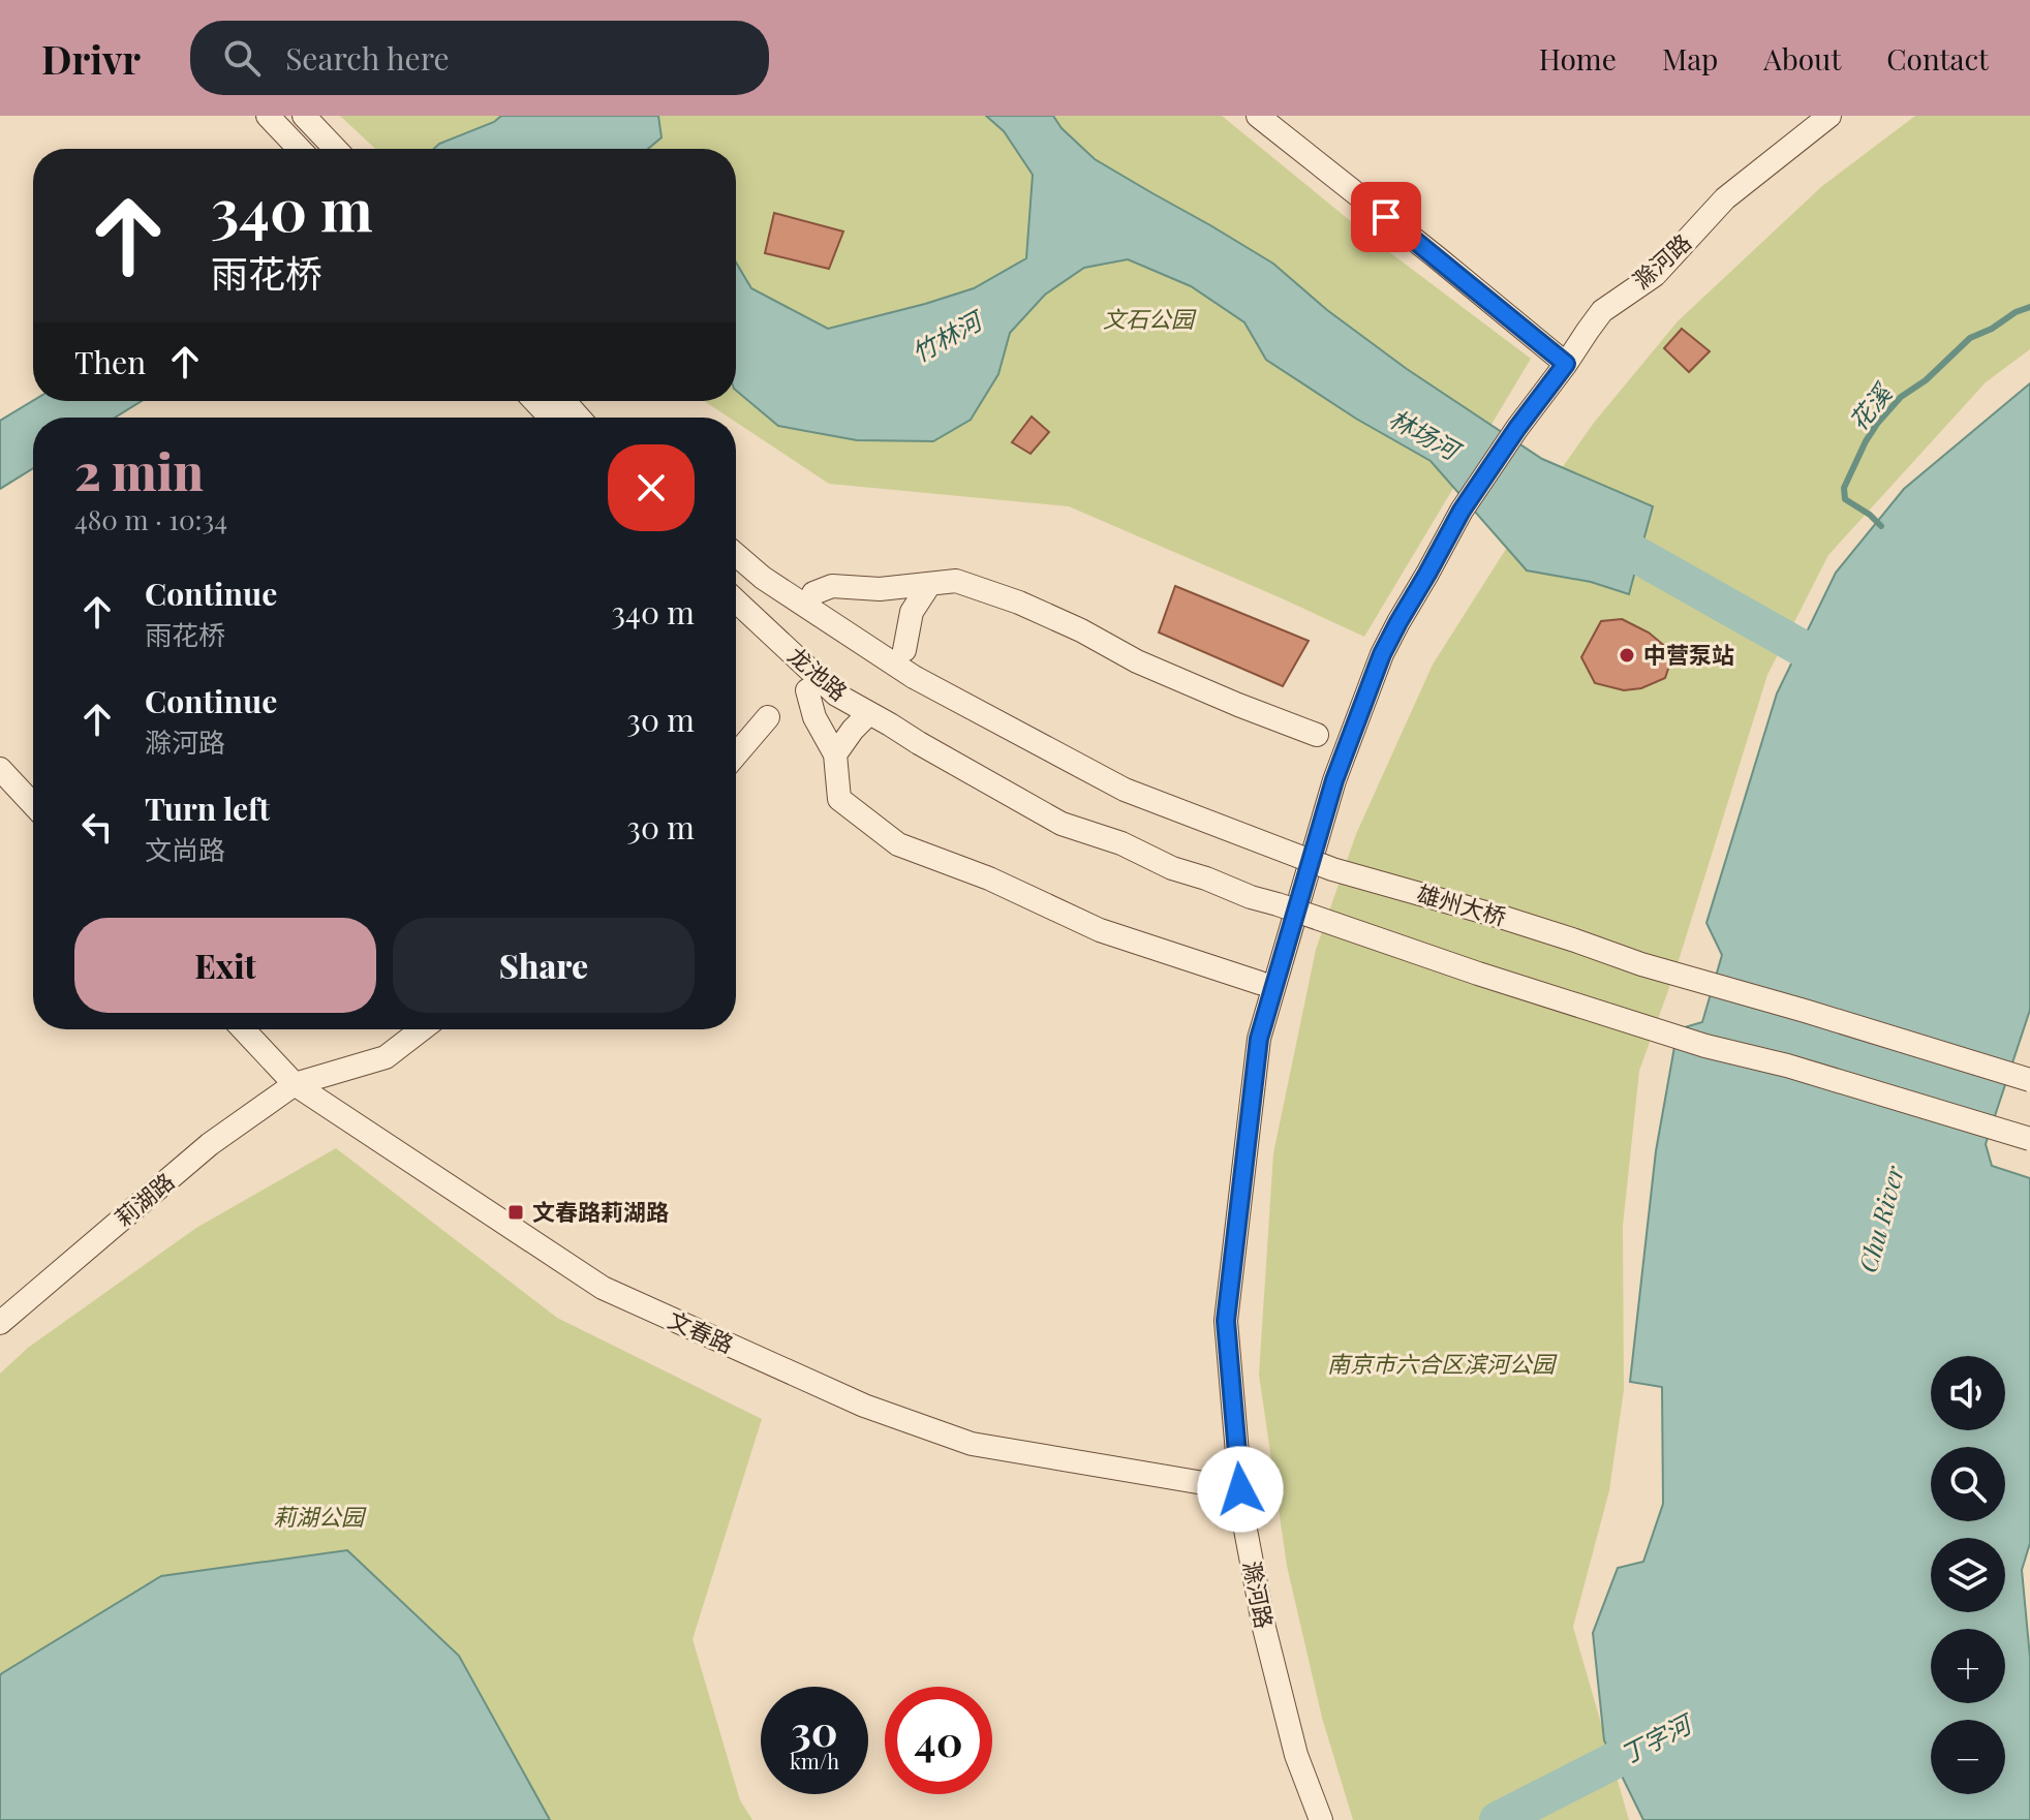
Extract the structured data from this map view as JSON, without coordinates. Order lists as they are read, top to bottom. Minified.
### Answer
{"streets":{"street":["滁河路","龙池路","雄州大桥","莉湖路","文春路"]},"crossings":[["滁河路","文春路"],["龙池路","雄州大桥"],["莉湖路","文春路"]],"water":["竹林河","花溪","林场河","Chu River","丁字河"],"parks":["文石公园","南京市六合区滨河公园","莉湖公园"],"places":{"other":["中营泵站"],"transit":["文春路莉湖路"]},"page":{"header":"Drivr","search":"Search here","nav":["Home","Map","About","Contact"],"turn":["340 m","雨花桥"],"then":"Then","heading":["2 min","480 m · 10:34"],"list":[{"name":"Continue","note":"雨花桥","value":"340 m"},{"name":"Continue","note":"滁河路","value":"30 m"},{"name":"Turn left","note":"文尚路","value":"30 m"}],"buttons":["Exit","Share"],"map_buttons":["+","−"],"speed":"30 km/h","limit":"40"}}
